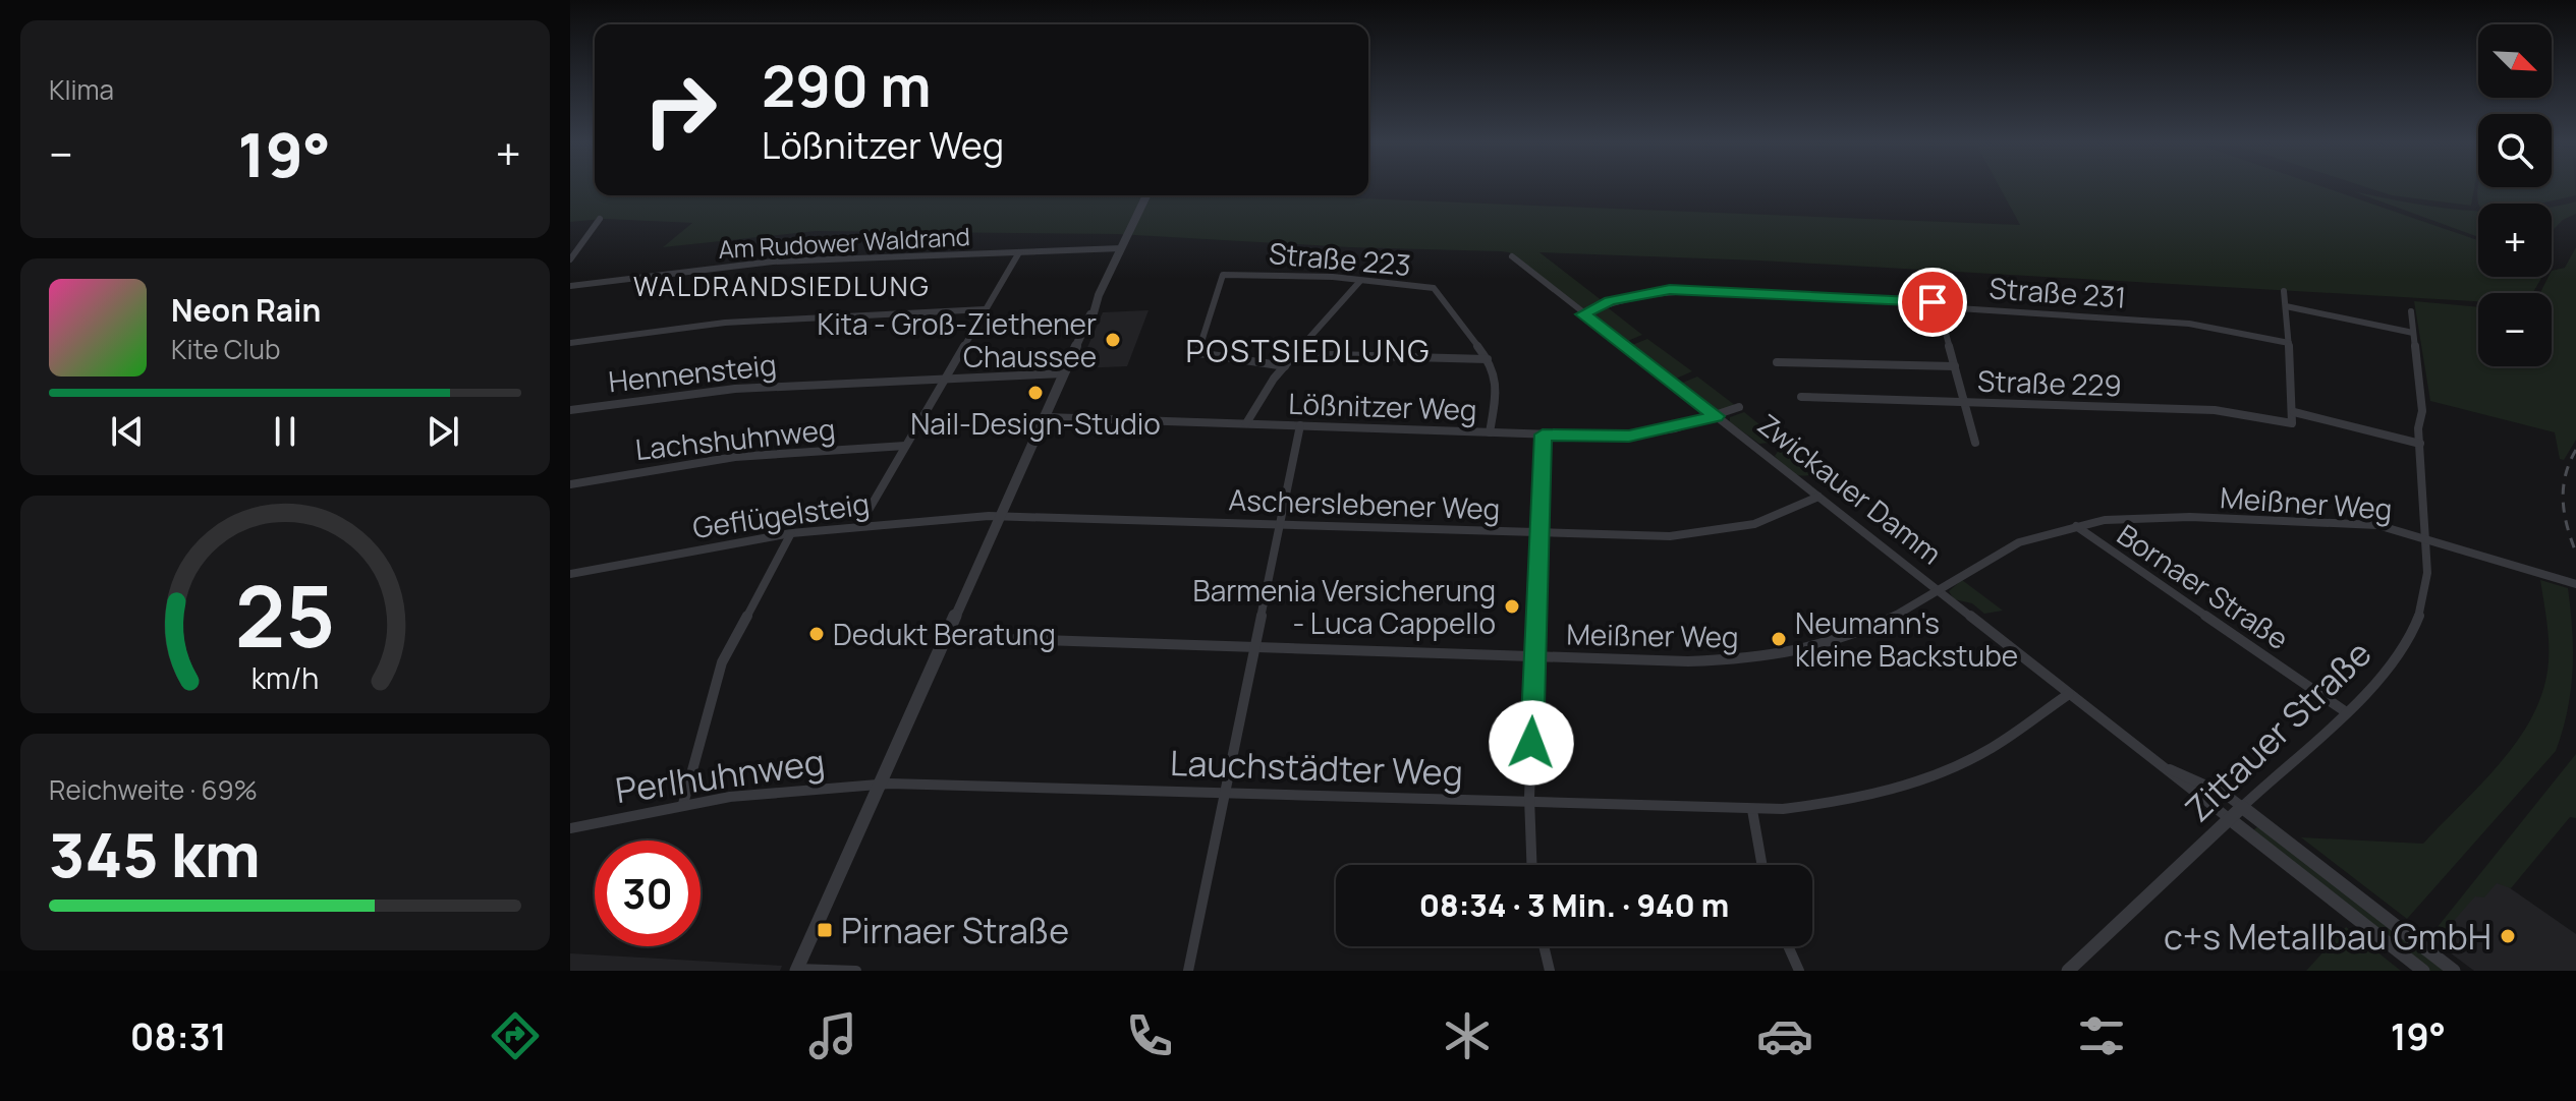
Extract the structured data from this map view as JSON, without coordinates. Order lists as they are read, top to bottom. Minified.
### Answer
{"streets":{"street":["Am Rudower Waldrand","Straße 223","Straße 231","Hennensteig","Straße 229","Lößnitzer Weg","Lachshuhnweg","Zwickauer Damm","Meißner Weg","Ascherslebener Weg","Geflügelsteig","Bornaer Straße","Zittauer Straße","Lauchstädter Weg","Perlhuhnweg"]},"crossings":[["Straße 223","Lößnitzer Weg"],["Straße 231","Zwickauer Damm"],["Straße 229","Zittauer Straße"],["Lößnitzer Weg","Zwickauer Damm"],["Zwickauer Damm","Meißner Weg"],["Zwickauer Damm","Ascherslebener Weg"],["Zwickauer Damm","Zittauer Straße"],["Zwickauer Damm","Lauchstädter Weg"],["Meißner Weg","Bornaer Straße"],["Meißner Weg","Zittauer Straße"],["Ascherslebener Weg","Geflügelsteig"],["Bornaer Straße","Zittauer Straße"],["Lauchstädter Weg","Perlhuhnweg"]],"districts":["WALDRANDSIEDLUNG","POSTSIEDLUNG"],"places":{"other":["Kita - Groß-Ziethener Chaussee","Nail-Design-Studio","Barmenia Versicherung - Luca Cappello","Dedukt Beratung","Neumann's kleine Backstube","c+s Metallbau GmbH"],"transit":["Pirnaer Straße"]},"north":"bottom right","page":{"tile":["Klima",["Reichweite · 69%","345 km"]],"map_buttons":["+","−"],"turn":["290 m","Lößnitzer Weg"],"heat":["−","19°","+"],"song":["Neon Rain","Kite Club"],"limit":"30","trip":"08:34 · 3 Min. · 940 m","tabs":["08:31","19°"],"gauge":["25","km/h"]}}
